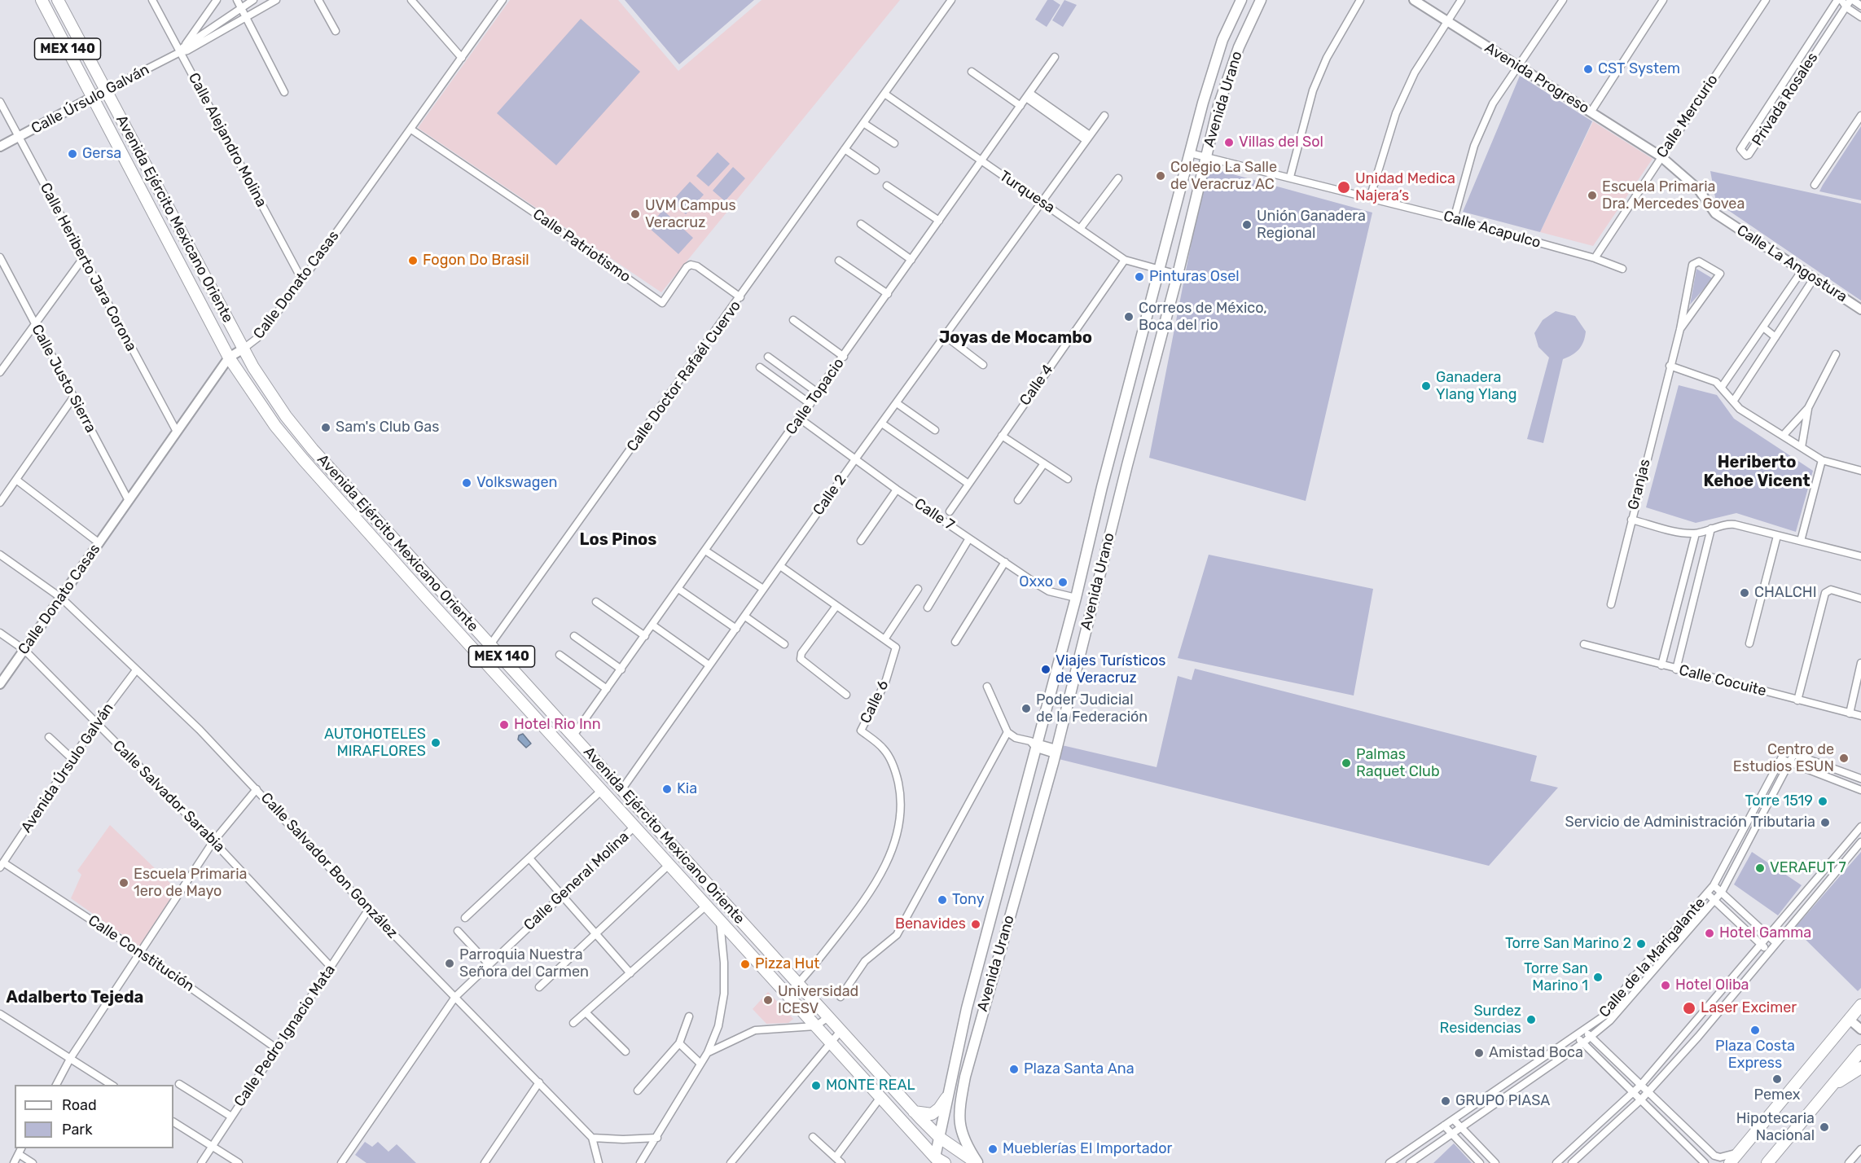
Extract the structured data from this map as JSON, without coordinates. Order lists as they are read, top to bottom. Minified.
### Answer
{"streets":{"main road":["MEX 140","Avenida Urano","Avenida Ejército Mexicano Oriente"],"street":["Avenida Progreso","Calle Úrsulo Galván","Privada Rosales","Calle Mercurio","Calle Alejandro Molina","Turquesa","Calle Acapulco","Calle Patriotismo","Calle La Angostura","Calle Heriberto Jara Corona","Calle Donato Casas","Calle Doctor Rafaél Cuervo","Calle Justo Sierra","Calle 4","Calle Topacio","Granjas","Calle 2","Calle 7","Calle Cocuite","Calle 6","Avenida Úrsulo Galván","Calle Salvador Sarabia","Calle Salvador Bon González","Calle General Molina","Calle Constitución","Calle de la Marigalante","Calle Pedro Ignacio Mata"]},"crossings":[["MEX 140","Avenida Urano"],["MEX 140","Avenida Ejército Mexicano Oriente"],["Avenida Progreso","Calle Mercurio"],["Avenida Progreso","Calle La Angostura"],["Calle Úrsulo Galván","Calle Alejandro Molina"],["Calle Úrsulo Galván","Avenida Ejército Mexicano Oriente"],["Calle Úrsulo Galván","Calle Heriberto Jara Corona"],["Avenida Urano","Turquesa"],["Avenida Urano","Avenida Ejército Mexicano Oriente"],["Avenida Urano","Calle Acapulco"],["Avenida Urano","Calle 7"],["Calle Mercurio","Calle Acapulco"],["Calle Mercurio","Calle La Angostura"],["Calle Alejandro Molina","Calle Donato Casas"],["Turquesa","Calle Doctor Rafaél Cuervo"],["Turquesa","Calle 4"],["Turquesa","Calle Topacio"],["Turquesa","Calle 2"],["Avenida Ejército Mexicano Oriente","Calle Donato Casas"],["Avenida Ejército Mexicano Oriente","Calle Doctor Rafaél Cuervo"],["Avenida Ejército Mexicano Oriente","Calle Topacio"],["Avenida Ejército Mexicano Oriente","Calle 2"],["Avenida Ejército Mexicano Oriente","Calle 6"],["Avenida Ejército Mexicano Oriente","Calle General Molina"],["Calle Patriotismo","Calle Donato Casas"],["Calle Patriotismo","Calle Doctor Rafaél Cuervo"],["Calle Heriberto Jara Corona","Calle Donato Casas"],["Calle Donato Casas","Calle Justo Sierra"],["Calle Donato Casas","Calle Salvador Sarabia"],["Calle Donato Casas","Calle Salvador Bon González"],["Calle Topacio","Calle 7"],["Calle 2","Calle 7"],["Avenida Úrsulo Galván","Calle Salvador Sarabia"],["Avenida Úrsulo Galván","Calle Salvador Bon González"],["Avenida Úrsulo Galván","Calle Constitución"],["Calle Salvador Sarabia","Calle Pedro Ignacio Mata"],["Calle Salvador Bon González","Calle General Molina"],["Calle Salvador Bon González","Calle Pedro Ignacio Mata"],["Calle Constitución","Calle Pedro Ignacio Mata"]],"districts":["Joyas de Mocambo","Heriberto Kehoe Vicent","Los Pinos","Adalberto Tejeda"],"places":["CST System","Villas del Sol","Gersa","Colegio La Salle de Veracruz AC","Unidad Medica Najera’s","Escuela Primaria Dra. Mercedes Govea","UVM Campus Veracruz","Unión Ganadera Regional","Fogon Do Brasil","Pinturas Osel","Correos de México, Boca del rio","Ganadera Ylang Ylang","Sam's Club Gas","Volkswagen","Oxxo","CHALCHI","Viajes Turísticos de Veracruz","Poder Judicial de la Federación","Hotel Rio Inn","AUTOHOTELES MIRAFLORES","Centro de Estudios ESUN","Palmas Raquet Club","Kia","Torre 1519","Servicio de Administración Tributaria","VERAFUT 7","Escuela Primaria 1ero de Mayo","Tony","Benavides","Hotel Gamma","Torre San Marino 2","Parroquia Nuestra Señora del Carmen","Pizza Hut","Torre San Marino 1","Hotel Oliba","Universidad ICESV","Laser Excimer","Surdez Residencias","Plaza Costa Express","Amistad Boca","Plaza Santa Ana","Pemex","MONTE REAL","GRUPO PIASA","Hipotecaria Nacional","Mueblerías El Importador"],"legend":["Road","Park"]}
